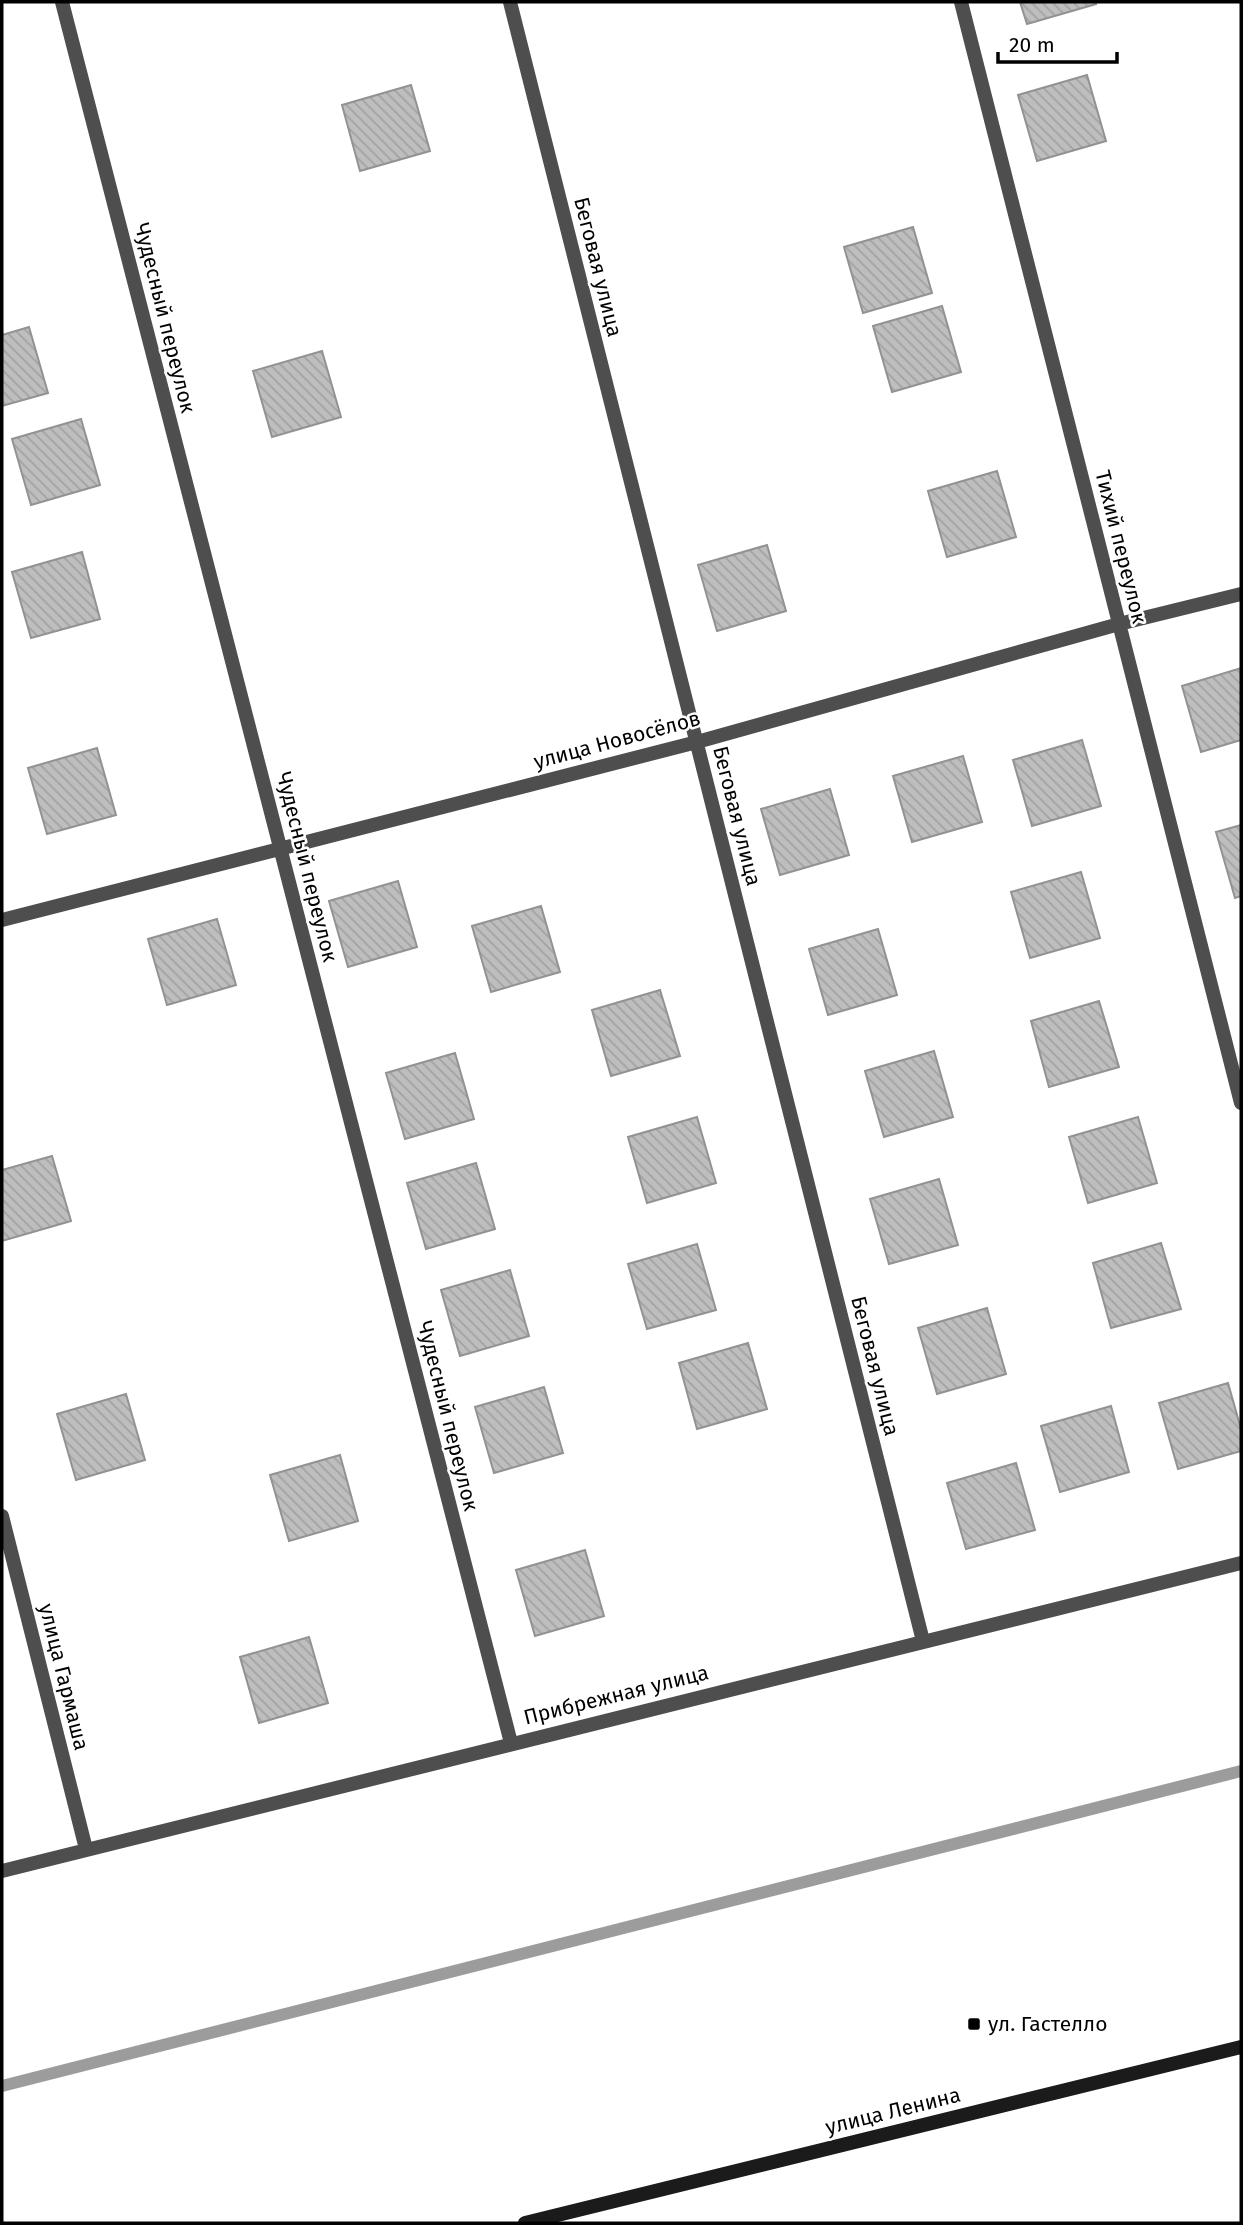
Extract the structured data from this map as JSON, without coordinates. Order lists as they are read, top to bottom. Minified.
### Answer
{"streets":{"main road":["улица Ленина"],"street":["Беговая улица","Чудесный переулок","Тихий переулок","улица Новосёлов","улица Гармаша","Прибрежная улица"]},"crossings":[["Беговая улица","улица Новосёлов"],["Беговая улица","Прибрежная улица"],["Чудесный переулок","улица Новосёлов"],["Чудесный переулок","Прибрежная улица"],["Тихий переулок","улица Новосёлов"],["улица Гармаша","Прибрежная улица"]],"places":{"transit":["ул. Гастелло"]},"scale_bar":"20 m"}
